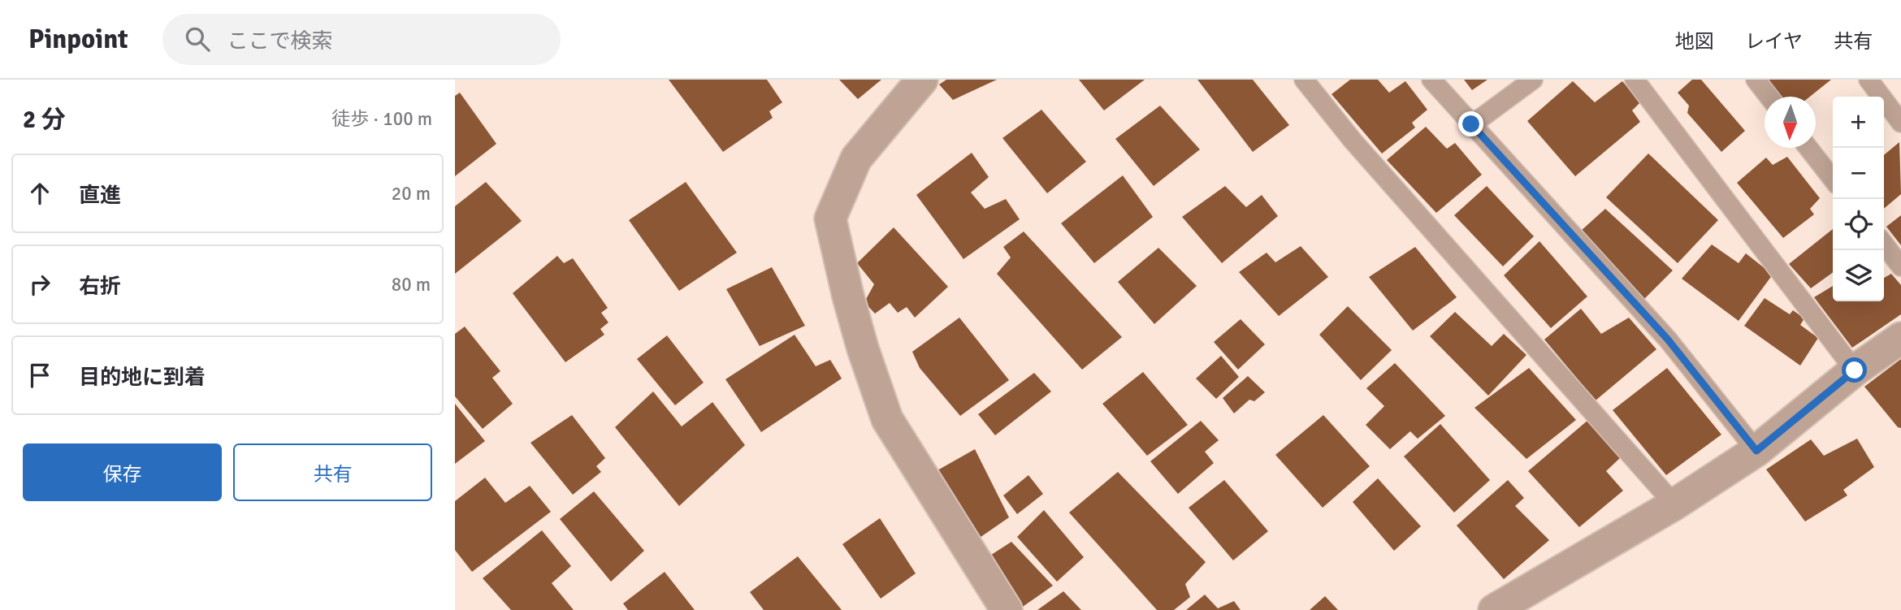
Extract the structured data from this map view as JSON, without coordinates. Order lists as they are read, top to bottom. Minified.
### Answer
{"north":"bottom","page":{"header":"Pinpoint","search":"ここで検索","nav":["地図","レイヤ","共有"],"heading":["2 分","徒歩 · 100 m"],"map_buttons":["+","−"],"list":[["直進","20 m"],["右折","80 m"],"目的地に到着"],"buttons":["保存","共有"]}}
